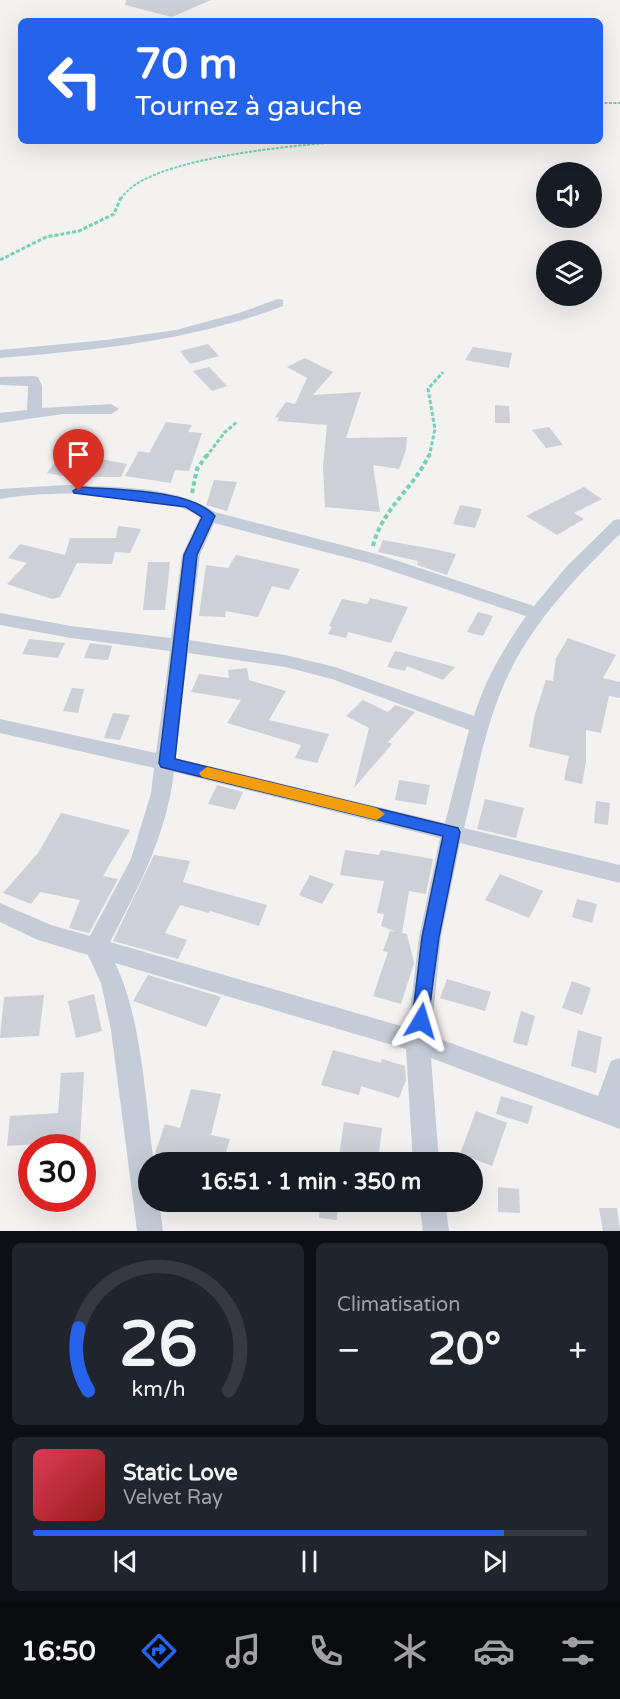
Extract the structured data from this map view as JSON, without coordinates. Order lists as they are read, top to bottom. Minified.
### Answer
{"page":{"turn":["70 m","Tournez à gauche"],"limit":"30","trip":"16:51 · 1 min · 350 m","tile":"Climatisation","heat":["−","20°","+"],"song":["Static Love","Velvet Ray"],"tabs":"16:50","gauge":["26","km/h"]}}
